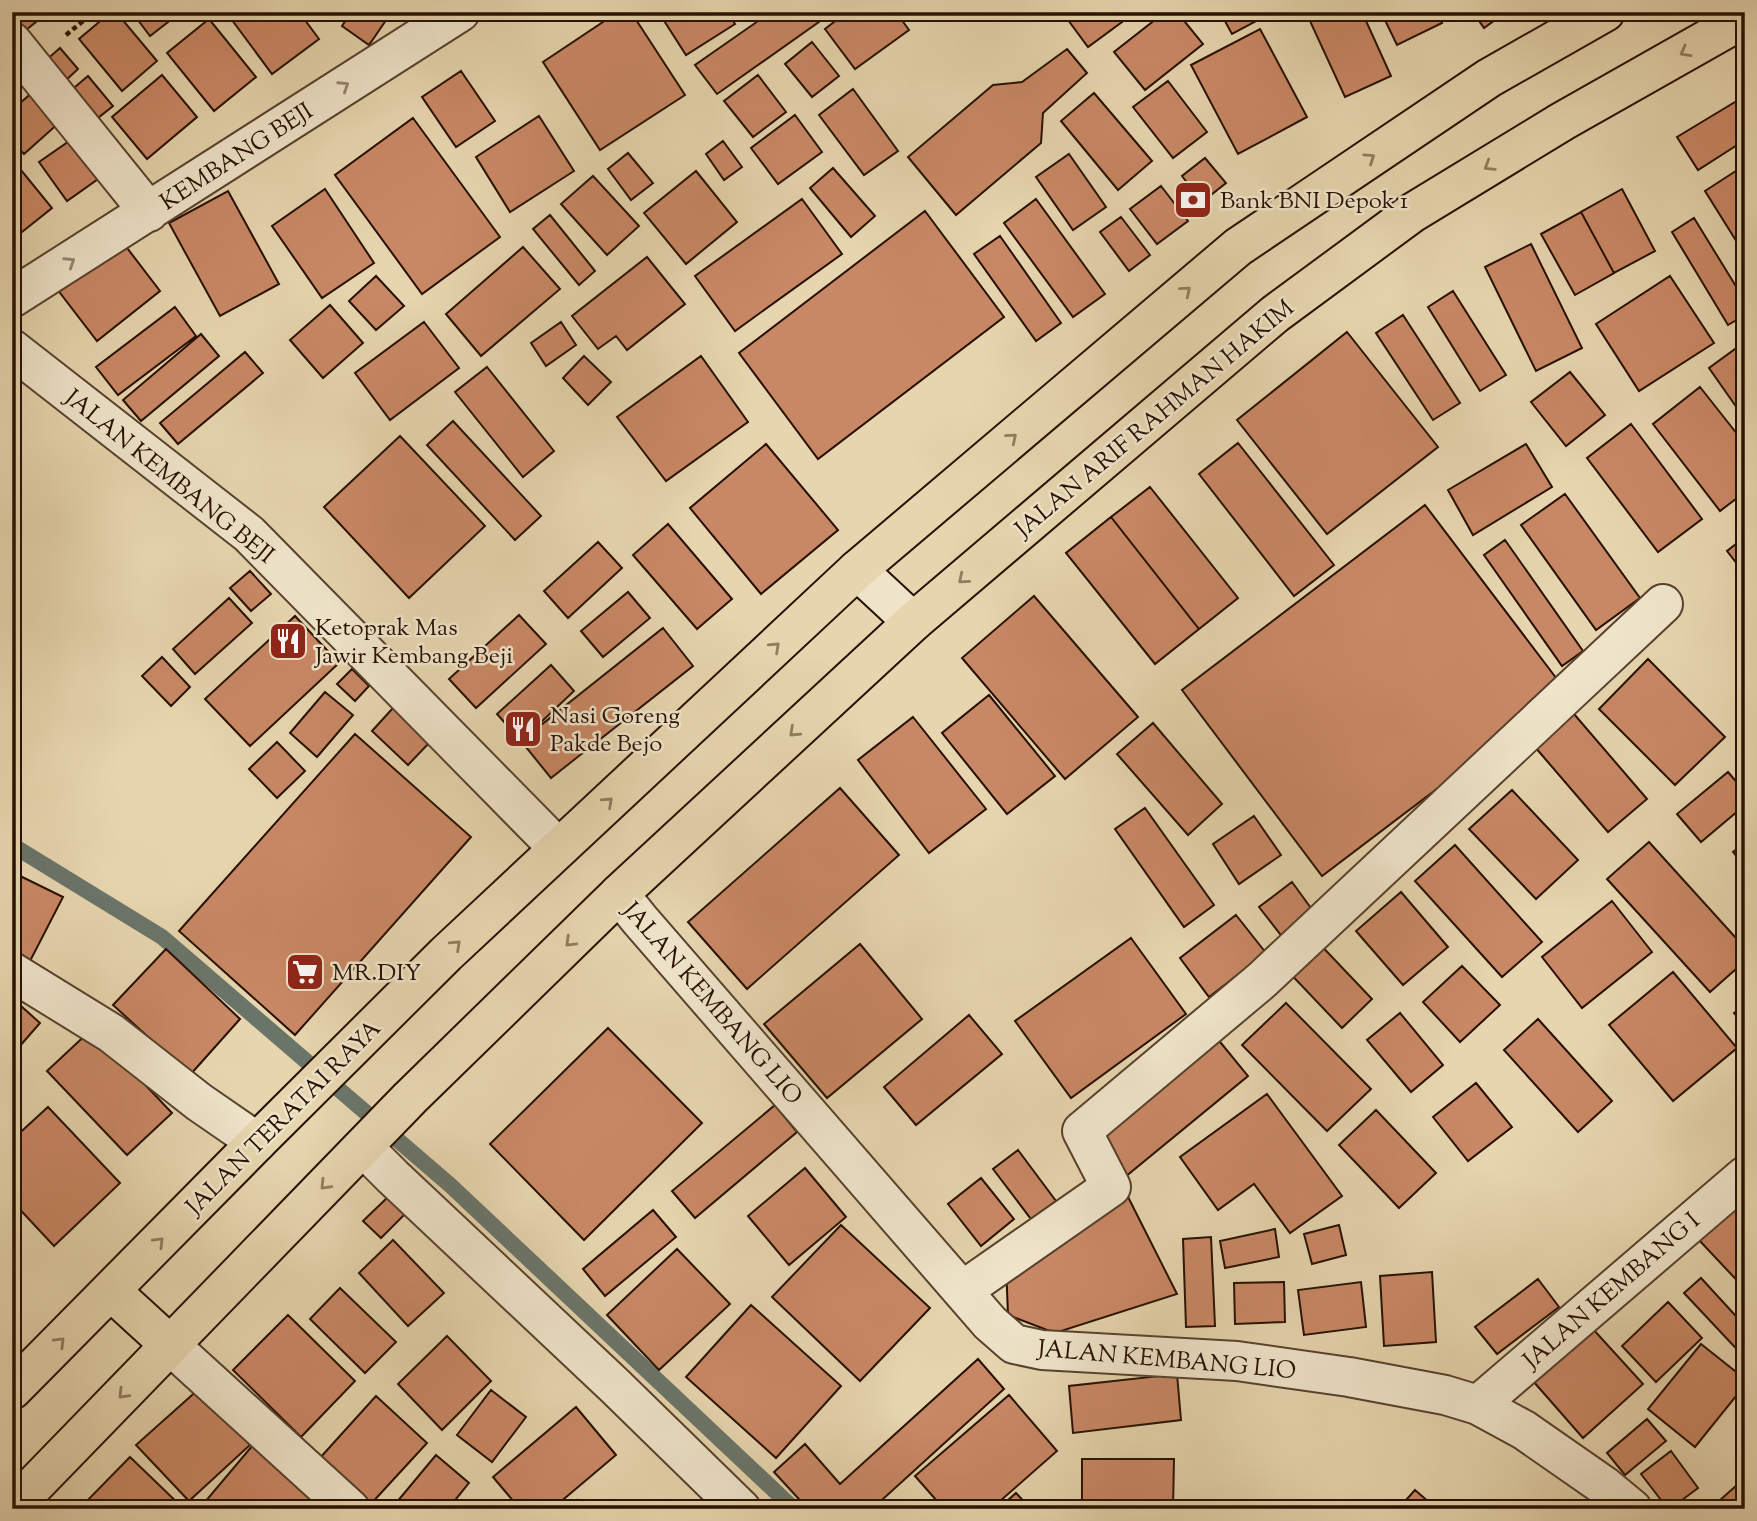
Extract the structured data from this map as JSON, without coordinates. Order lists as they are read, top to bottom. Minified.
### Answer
{"streets":{"highway":["JALAN ARIF RAHMAN HAKIM","JALAN TERATAI RAYA"],"street":["KEMBANG BEJI","JALAN KEMBANG BEJI","JALAN KEMBANG LIO","JALAN KEMBANG I"]},"crossings":[["JALAN ARIF RAHMAN HAKIM","JALAN KEMBANG LIO"],["JALAN KEMBANG BEJI","JALAN TERATAI RAYA"],["JALAN KEMBANG LIO","JALAN KEMBANG I"]],"one_way":["KEMBANG BEJI"],"places":{"bank":["Bank BNI Depok 1"],"restaurant":["Ketoprak Mas Jawir Kembang Beji","Nasi Goreng Pakde Bejo"],"supermarket":["MR.DIY"]}}
